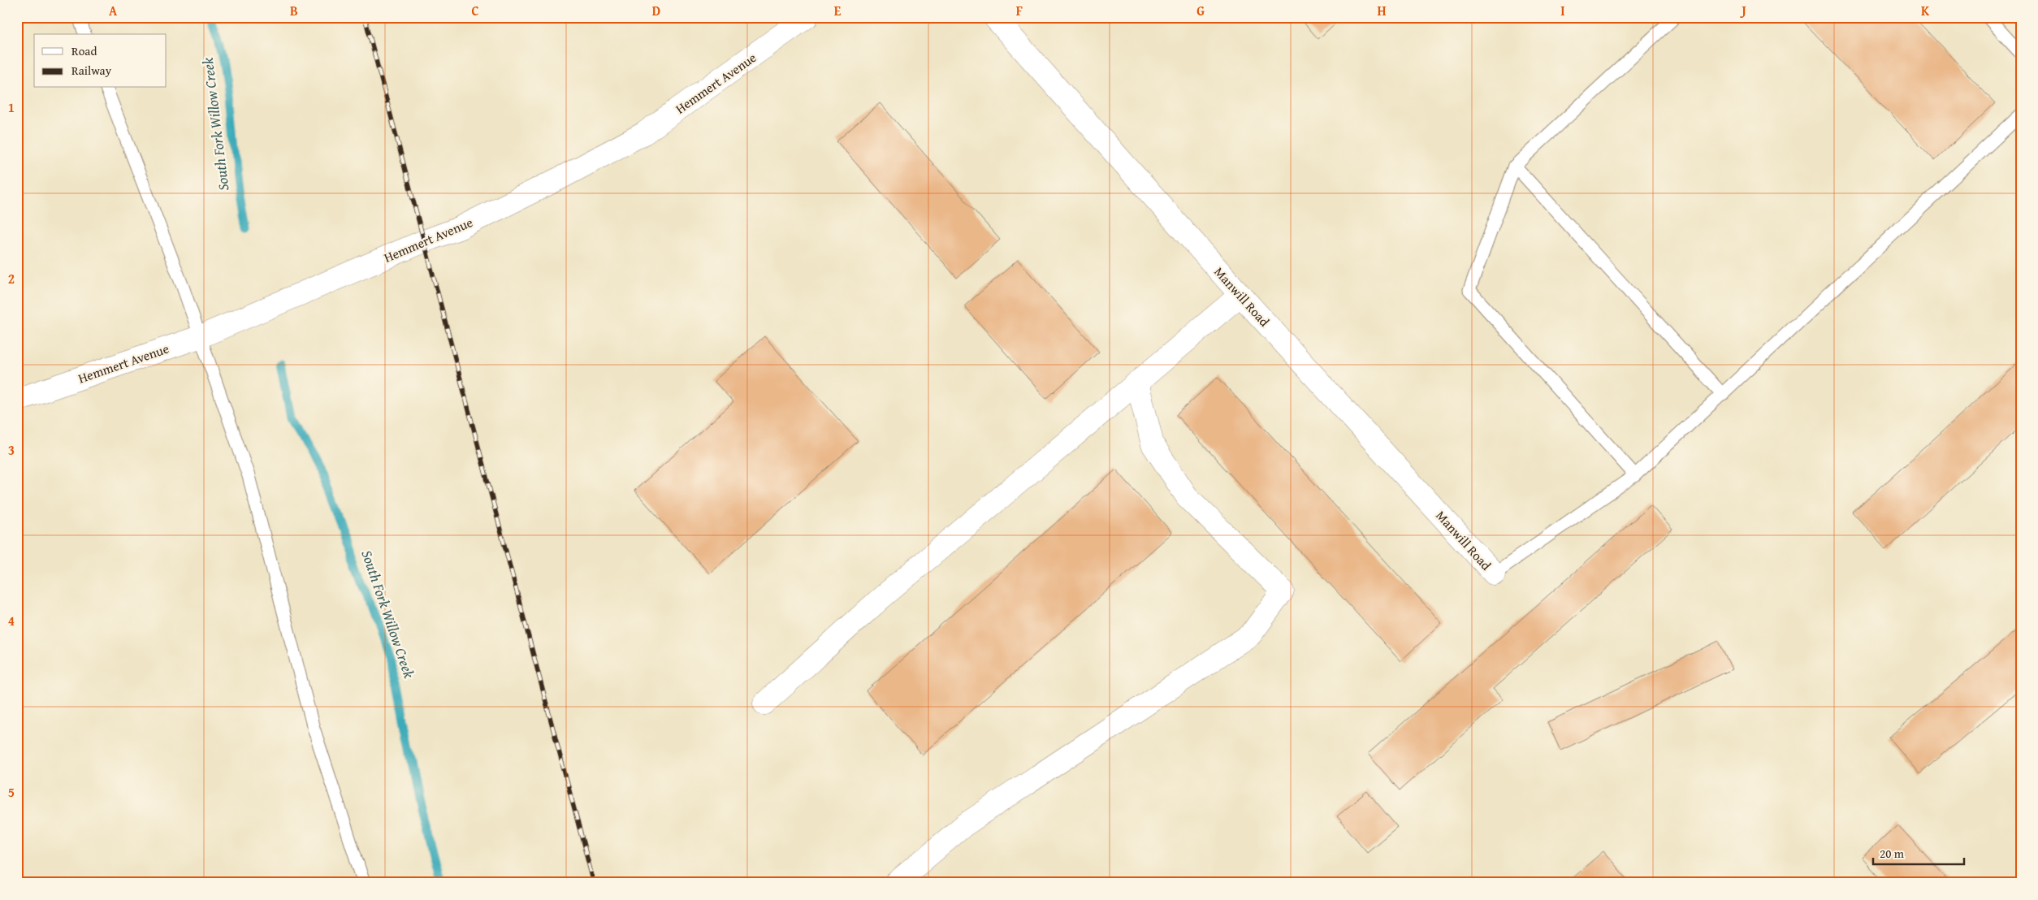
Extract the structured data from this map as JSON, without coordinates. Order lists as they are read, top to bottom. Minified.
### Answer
{"streets":{"street":["Hemmert Avenue","Manwill Road"]},"water":["South Fork Willow Creek"],"legend":["Road","Railway"],"scale_bar":"20 m","grid":{"columns":["A","B","C","D","E","F","G","H","I","J","K"],"rows":["1","2","3","4","5"]}}
